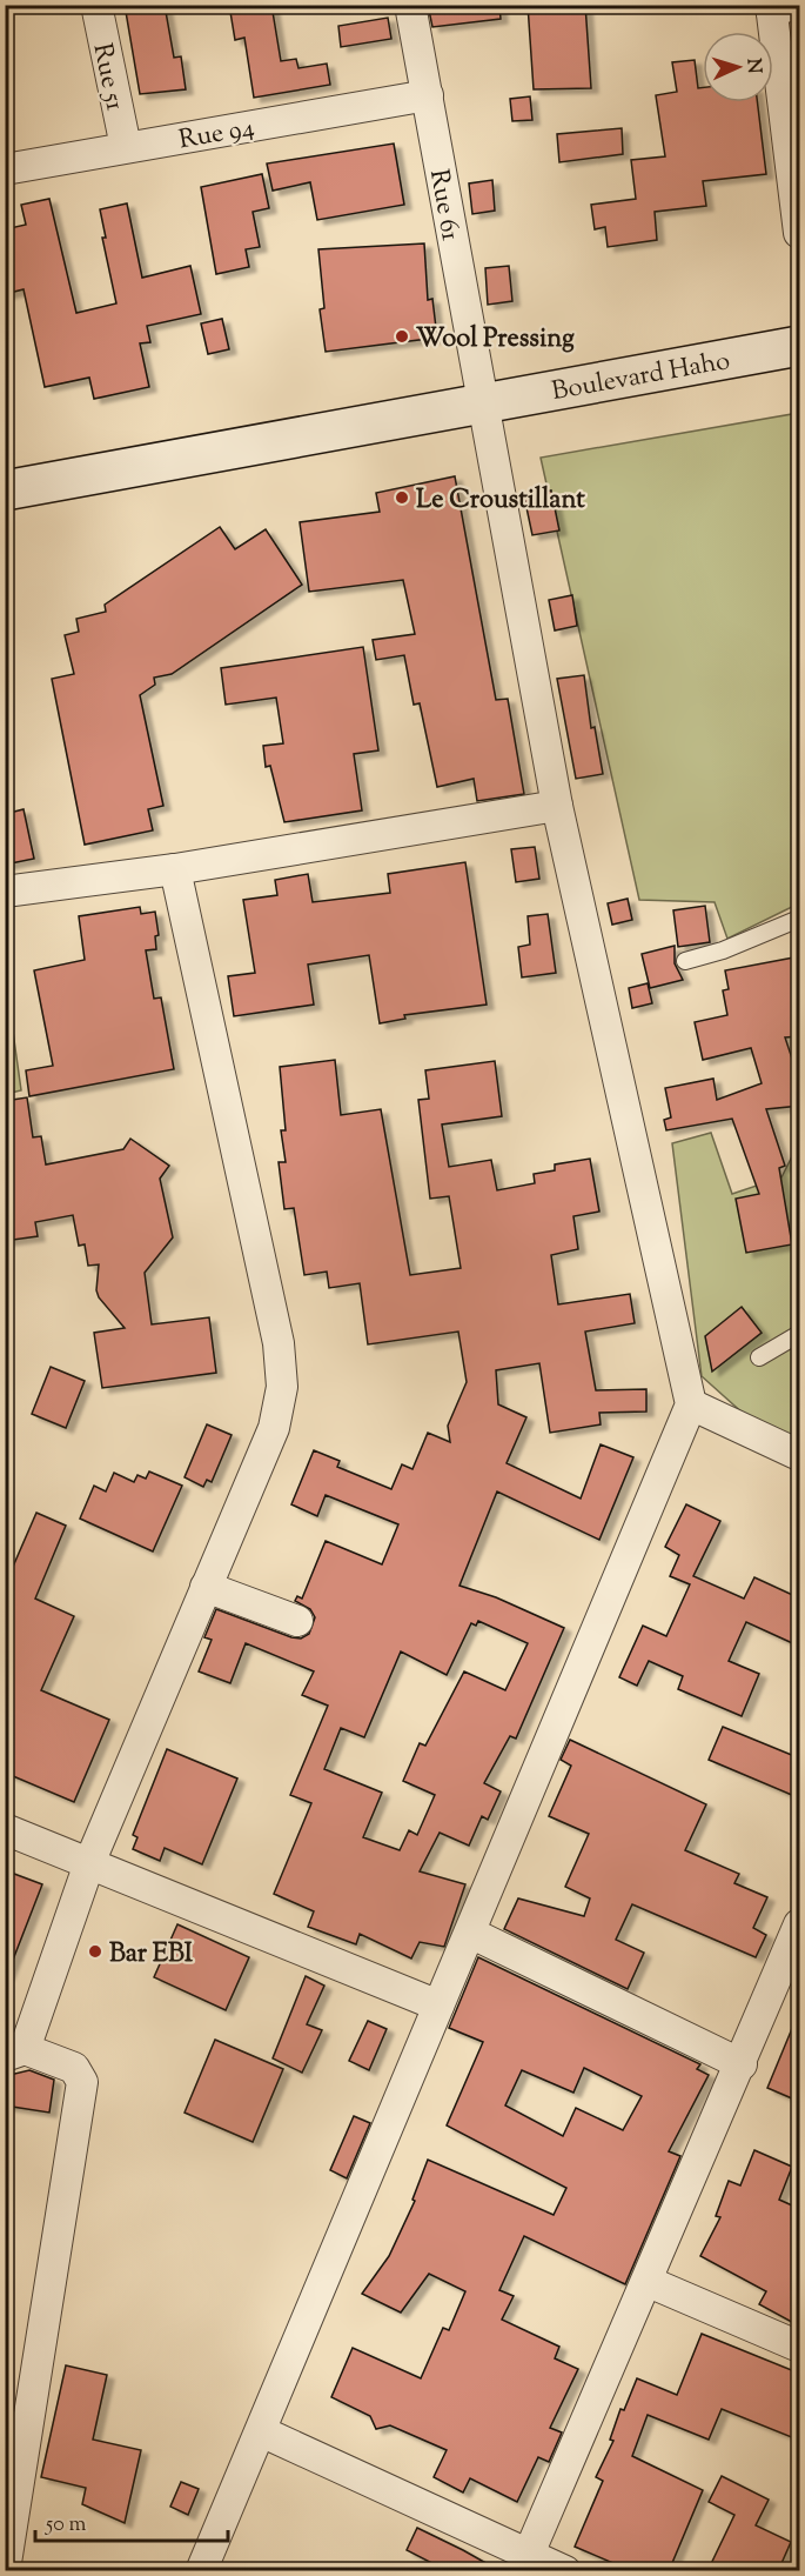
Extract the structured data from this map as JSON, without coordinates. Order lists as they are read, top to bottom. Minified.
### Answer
{"streets":{"main road":["Boulevard Haho"],"street":["Rue 51","Rue 94","Rue 61"]},"crossings":[["Rue 51","Rue 94"],["Rue 94","Rue 61"],["Rue 61","Boulevard Haho"]],"places":["Wool Pressing","Le Croustillant","Bar EBI"],"scale_bar":"50 m","north":"right"}
